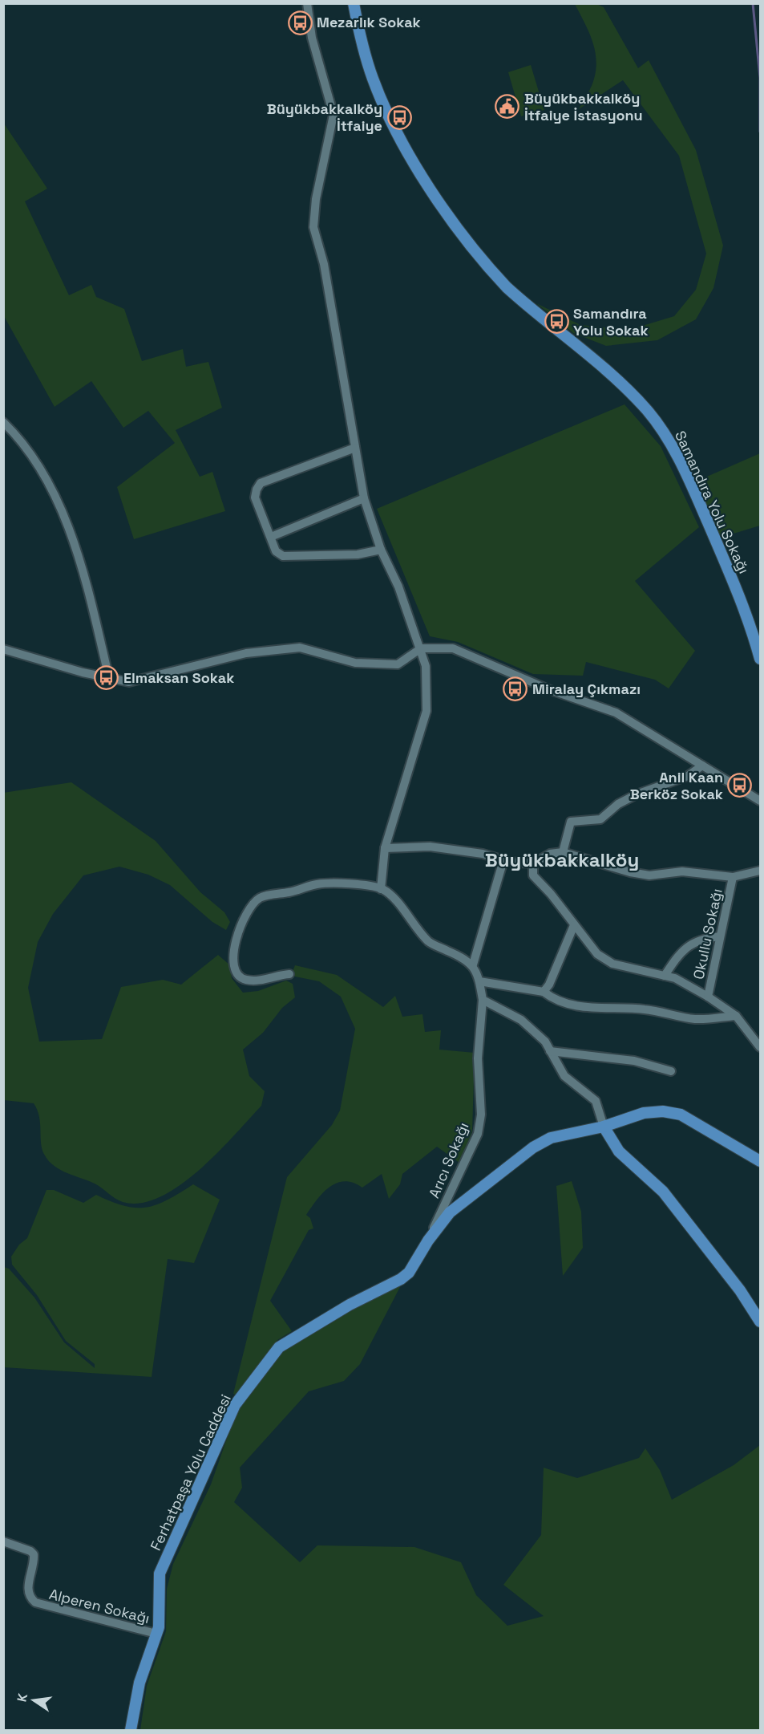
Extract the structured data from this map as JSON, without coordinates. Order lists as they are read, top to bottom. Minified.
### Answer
{"streets":{"main road":["Samandıra Yolu Sokağı","Ferhatpaşa Yolu Caddesi"],"street":["Okullu Sokağı","Arıcı Sokağı","Alperen Sokağı"]},"crossings":[["Arıcı Sokağı","Ferhatpaşa Yolu Caddesi"],["Ferhatpaşa Yolu Caddesi","Alperen Sokağı"]],"districts":["Büyükbakkalköy"],"places":{"bus stop":["Mezarlık Sokak","Büyükbakkalköy İtfaiye","Samandıra Yolu Sokak","Elmaksan Sokak","Miralay Çıkmazı","Anil Kaan Berköz Sokak"],"public building":["Büyükbakkalköy İtfaiye İstasyonu"]},"north":"left"}
